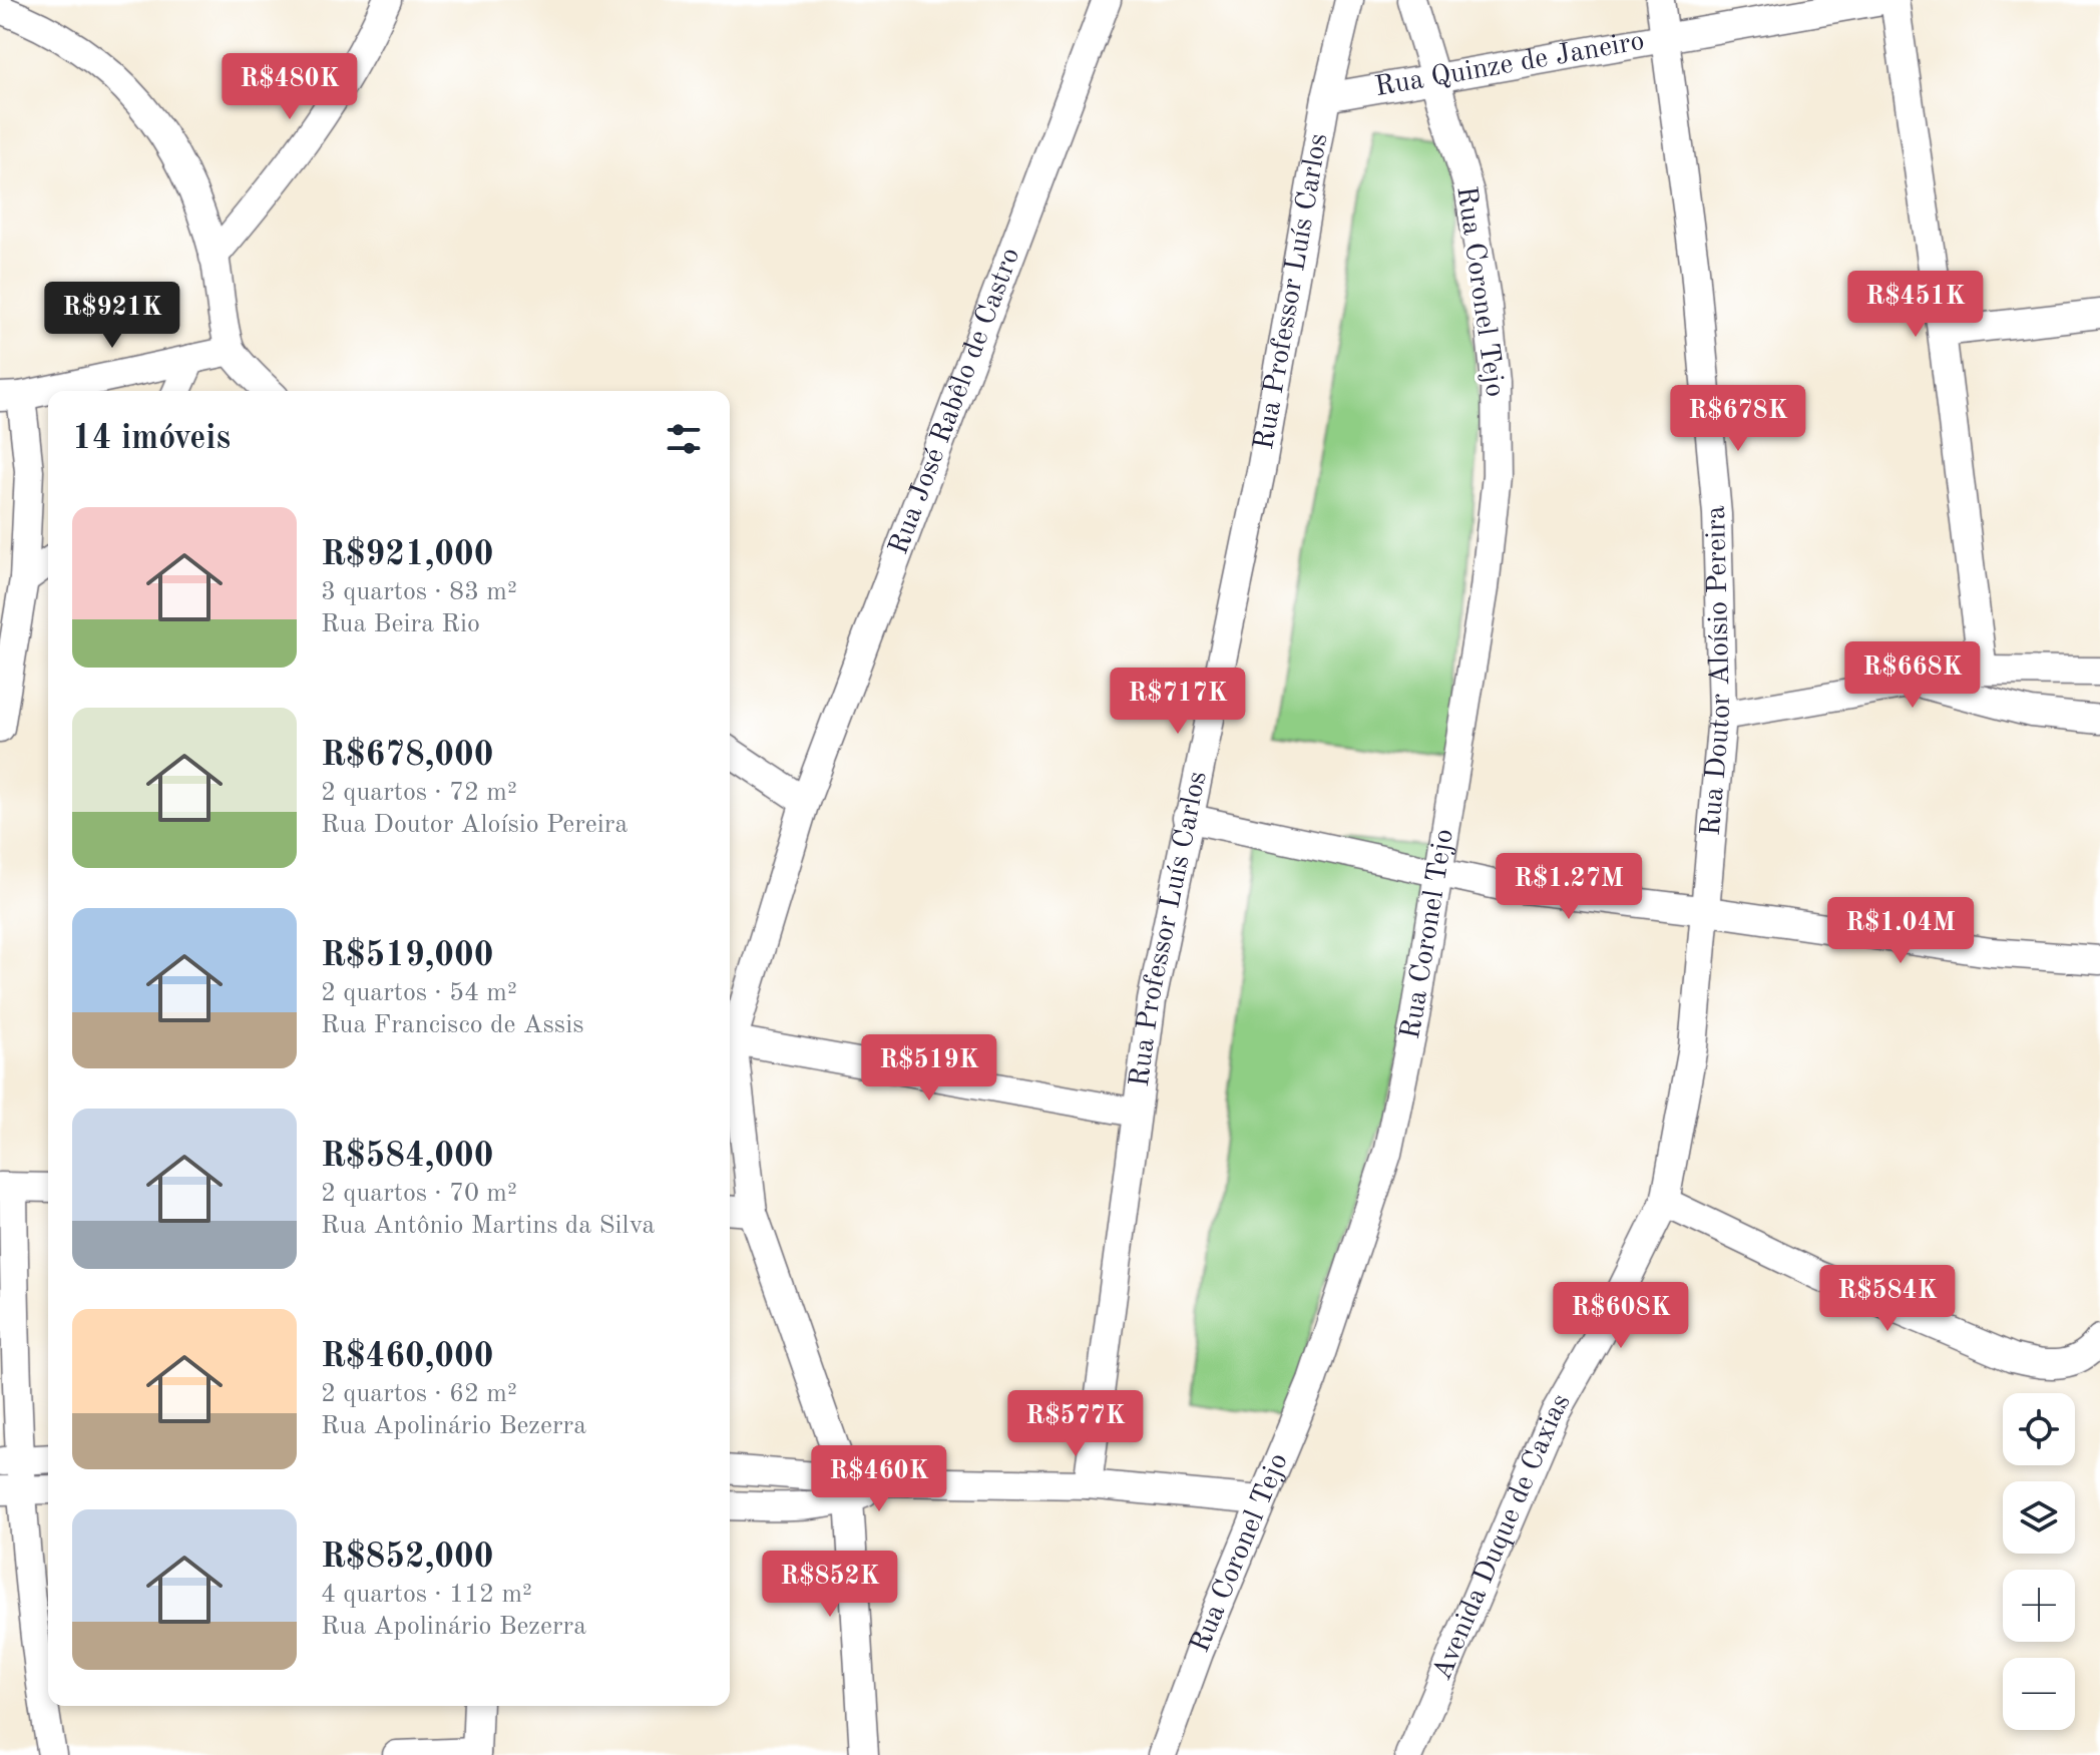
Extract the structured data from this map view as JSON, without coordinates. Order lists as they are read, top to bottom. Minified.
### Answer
{"streets":{"street":["Rua Quinze de Janeiro","Rua Professor Luís Carlos","Rua Coronel Tejo","Rua José Rabêlo de Castro","Rua Doutor Aloísio Pereira","Avenida Duque de Caxias"]},"crossings":[["Rua Quinze de Janeiro","Rua Professor Luís Carlos"],["Rua Quinze de Janeiro","Rua Coronel Tejo"],["Rua Quinze de Janeiro","Rua Doutor Aloísio Pereira"],["Rua Doutor Aloísio Pereira","Avenida Duque de Caxias"]],"page":{"price":["R$480K","R$451K","R$921K","R$678K","R$668K","R$717K","R$1.27M","R$1.04M","R$519K","R$584K","R$608K","R$577K","R$460K","R$852K"],"heading":"14 imóveis","list":[{"name":"R$921,000","note":"3 quartos · 83 m² · Rua Beira Rio"},{"name":"R$678,000","note":"2 quartos · 72 m² · Rua Doutor Aloísio Pereira"},{"name":"R$519,000","note":"2 quartos · 54 m² · Rua Francisco de Assis"},{"name":"R$584,000","note":"2 quartos · 70 m² · Rua Antônio Martins da Silva"},{"name":"R$460,000","note":"2 quartos · 62 m² · Rua Apolinário Bezerra"},{"name":"R$852,000","note":"4 quartos · 112 m² · Rua Apolinário Bezerra"}],"map_buttons":["+","−"]}}
